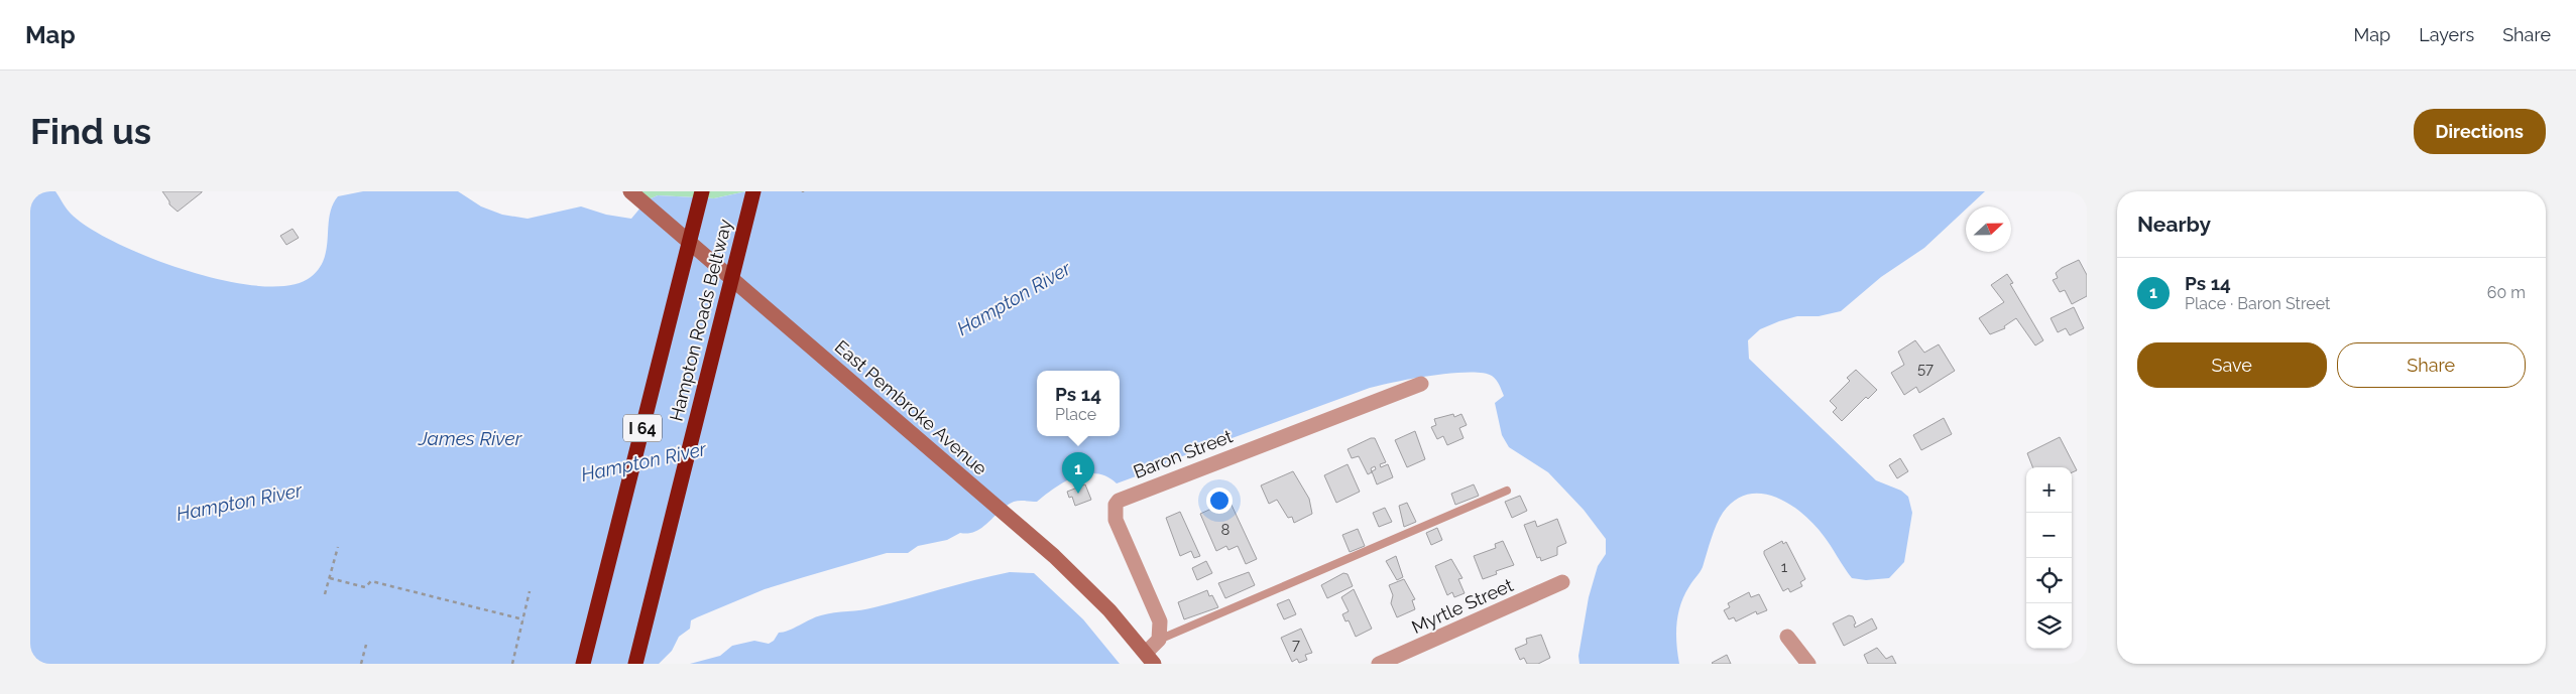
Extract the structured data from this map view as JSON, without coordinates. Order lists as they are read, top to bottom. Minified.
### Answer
{"streets":{"highway":["Hampton Roads Beltway","I 64"],"main road":["East Pembroke Avenue"],"street":["Baron Street","Myrtle Street"]},"water":["Hampton River","James River"],"house_numbers":["57","8","1","7"],"north":"right","page":{"header":"Map","nav":["Map","Layers","Share"],"buttons":["Directions",["Save","Share"]],"title":"Find us","heading":"Nearby","list":[{"mark":"1","name":"Ps 14","note":"Place · Baron Street","value":"60 m"}],"popup":["Ps 14","Place"],"pins":"1","map_buttons":["+","−"]}}
